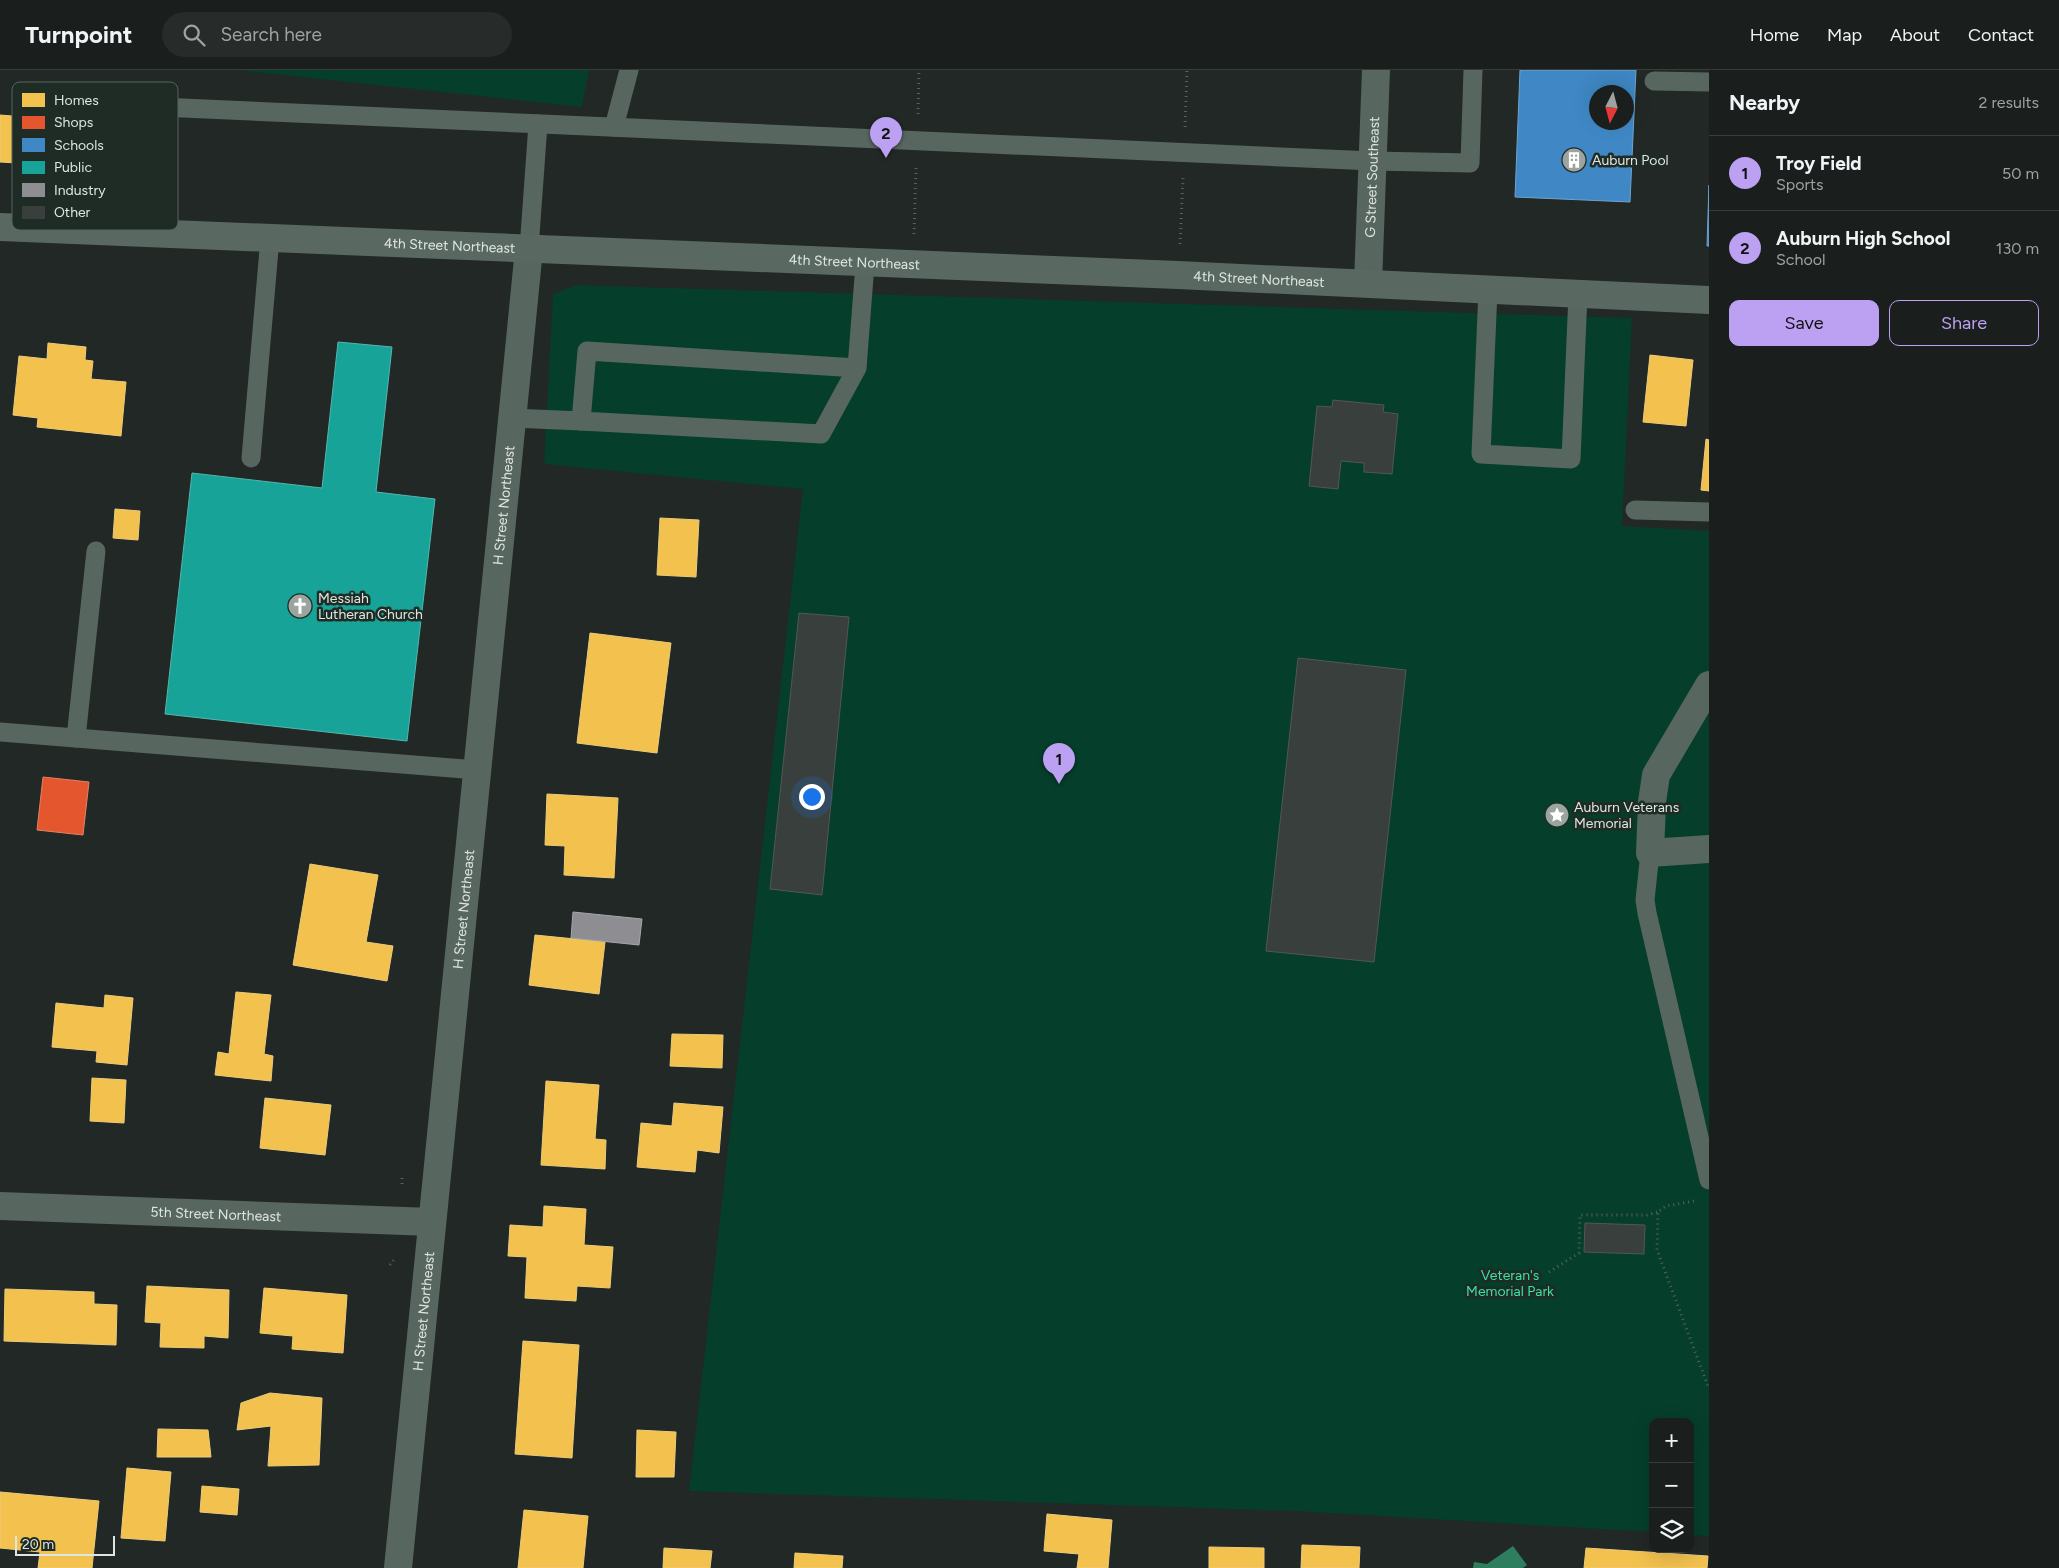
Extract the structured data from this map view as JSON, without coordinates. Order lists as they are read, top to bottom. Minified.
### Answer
{"streets":{"street":["G Street Southeast","4th Street Northeast","H Street Northeast","5th Street Northeast"]},"crossings":[["G Street Southeast","4th Street Northeast"],["4th Street Northeast","H Street Northeast"],["H Street Northeast","5th Street Northeast"]],"parks":["Veteran's Memorial Park"],"places":{"building":["Auburn Pool"],"church":["Messiah Lutheran Church"],"place":["Auburn Veterans Memorial"]},"legend":["Homes","Shops","Schools","Public","Industry","Other"],"scale_bar":"20 m","north":"bottom","page":{"header":"Turnpoint","search":"Search here","nav":["Home","Map","About","Contact"],"heading":["Nearby","2 results"],"pins":["2","1"],"list":[{"mark":"1","name":"Troy Field","note":"Sports","value":"50 m"},{"mark":"2","name":"Auburn High School","note":"School","value":"130 m"}],"buttons":["Save","Share"],"map_buttons":["+","−"],"scale":"20 m"}}
